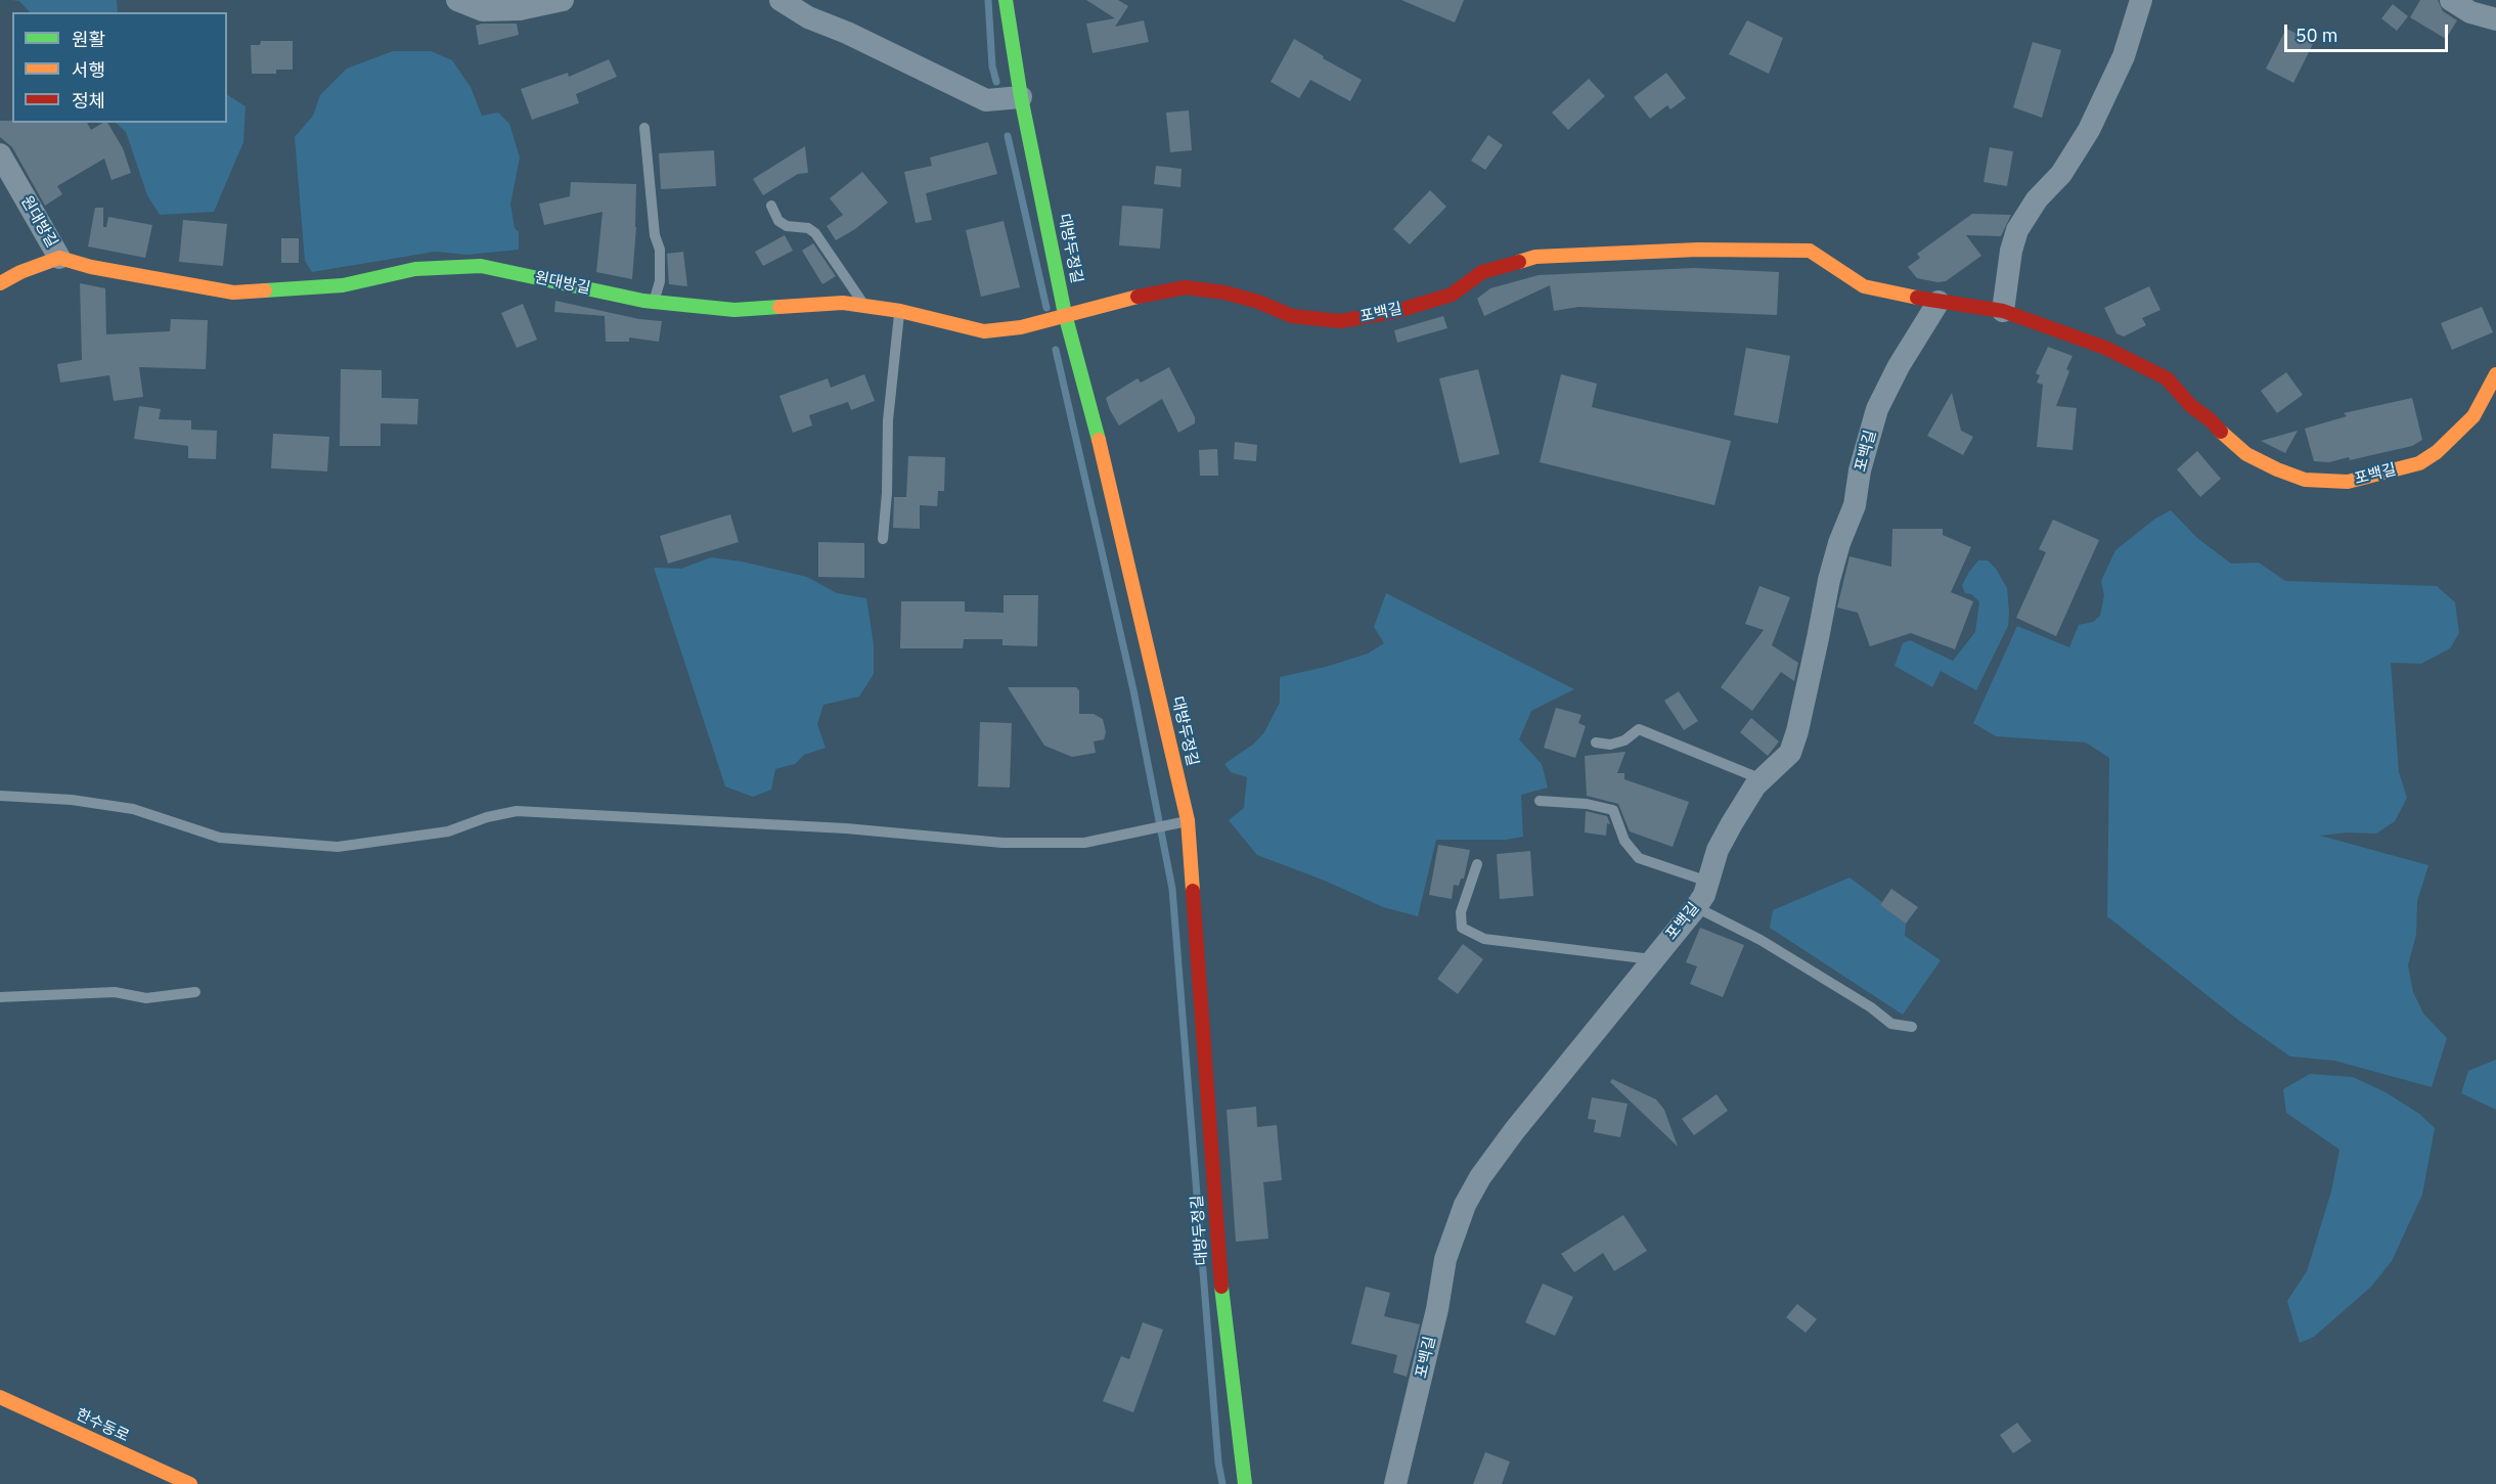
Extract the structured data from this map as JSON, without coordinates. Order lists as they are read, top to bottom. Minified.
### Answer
{"streets":{"street":["원대방길","대방두정길","포백길","한수동로"]},"crossings":[["원대방길","대방두정길"],["원대방길","포백길"],["대방두정길","포백길"]],"legend":["원활","서행","정체"],"scale_bar":"50 m"}
